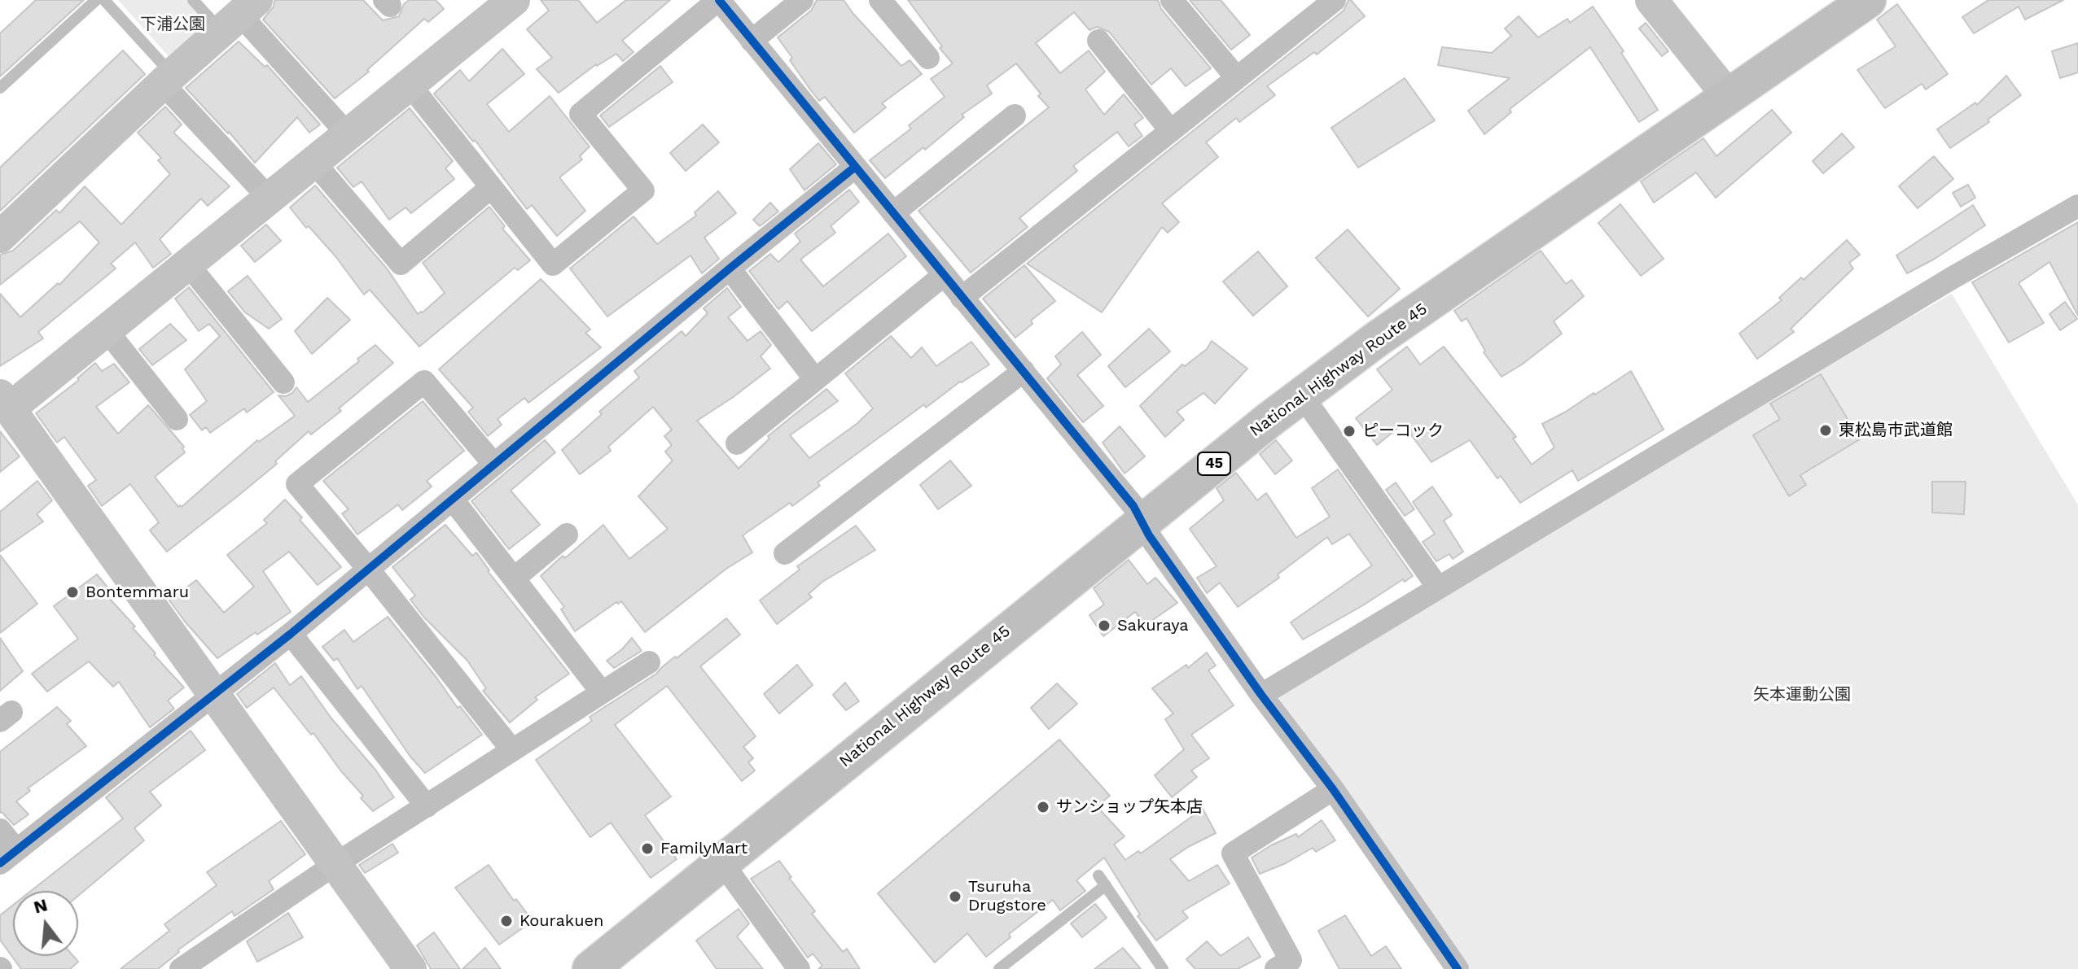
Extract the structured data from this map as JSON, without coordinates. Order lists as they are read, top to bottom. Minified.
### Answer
{"streets":{"highway":["National Highway Route 45","45"]},"parks":["下浦公園","矢本運動公園"],"places":["東松島市武道館","ピーコック","Bontemmaru","Sakuraya","サンショップ矢本店","FamilyMart","Tsuruha Drugstore","Kourakuen"],"north":"top"}
